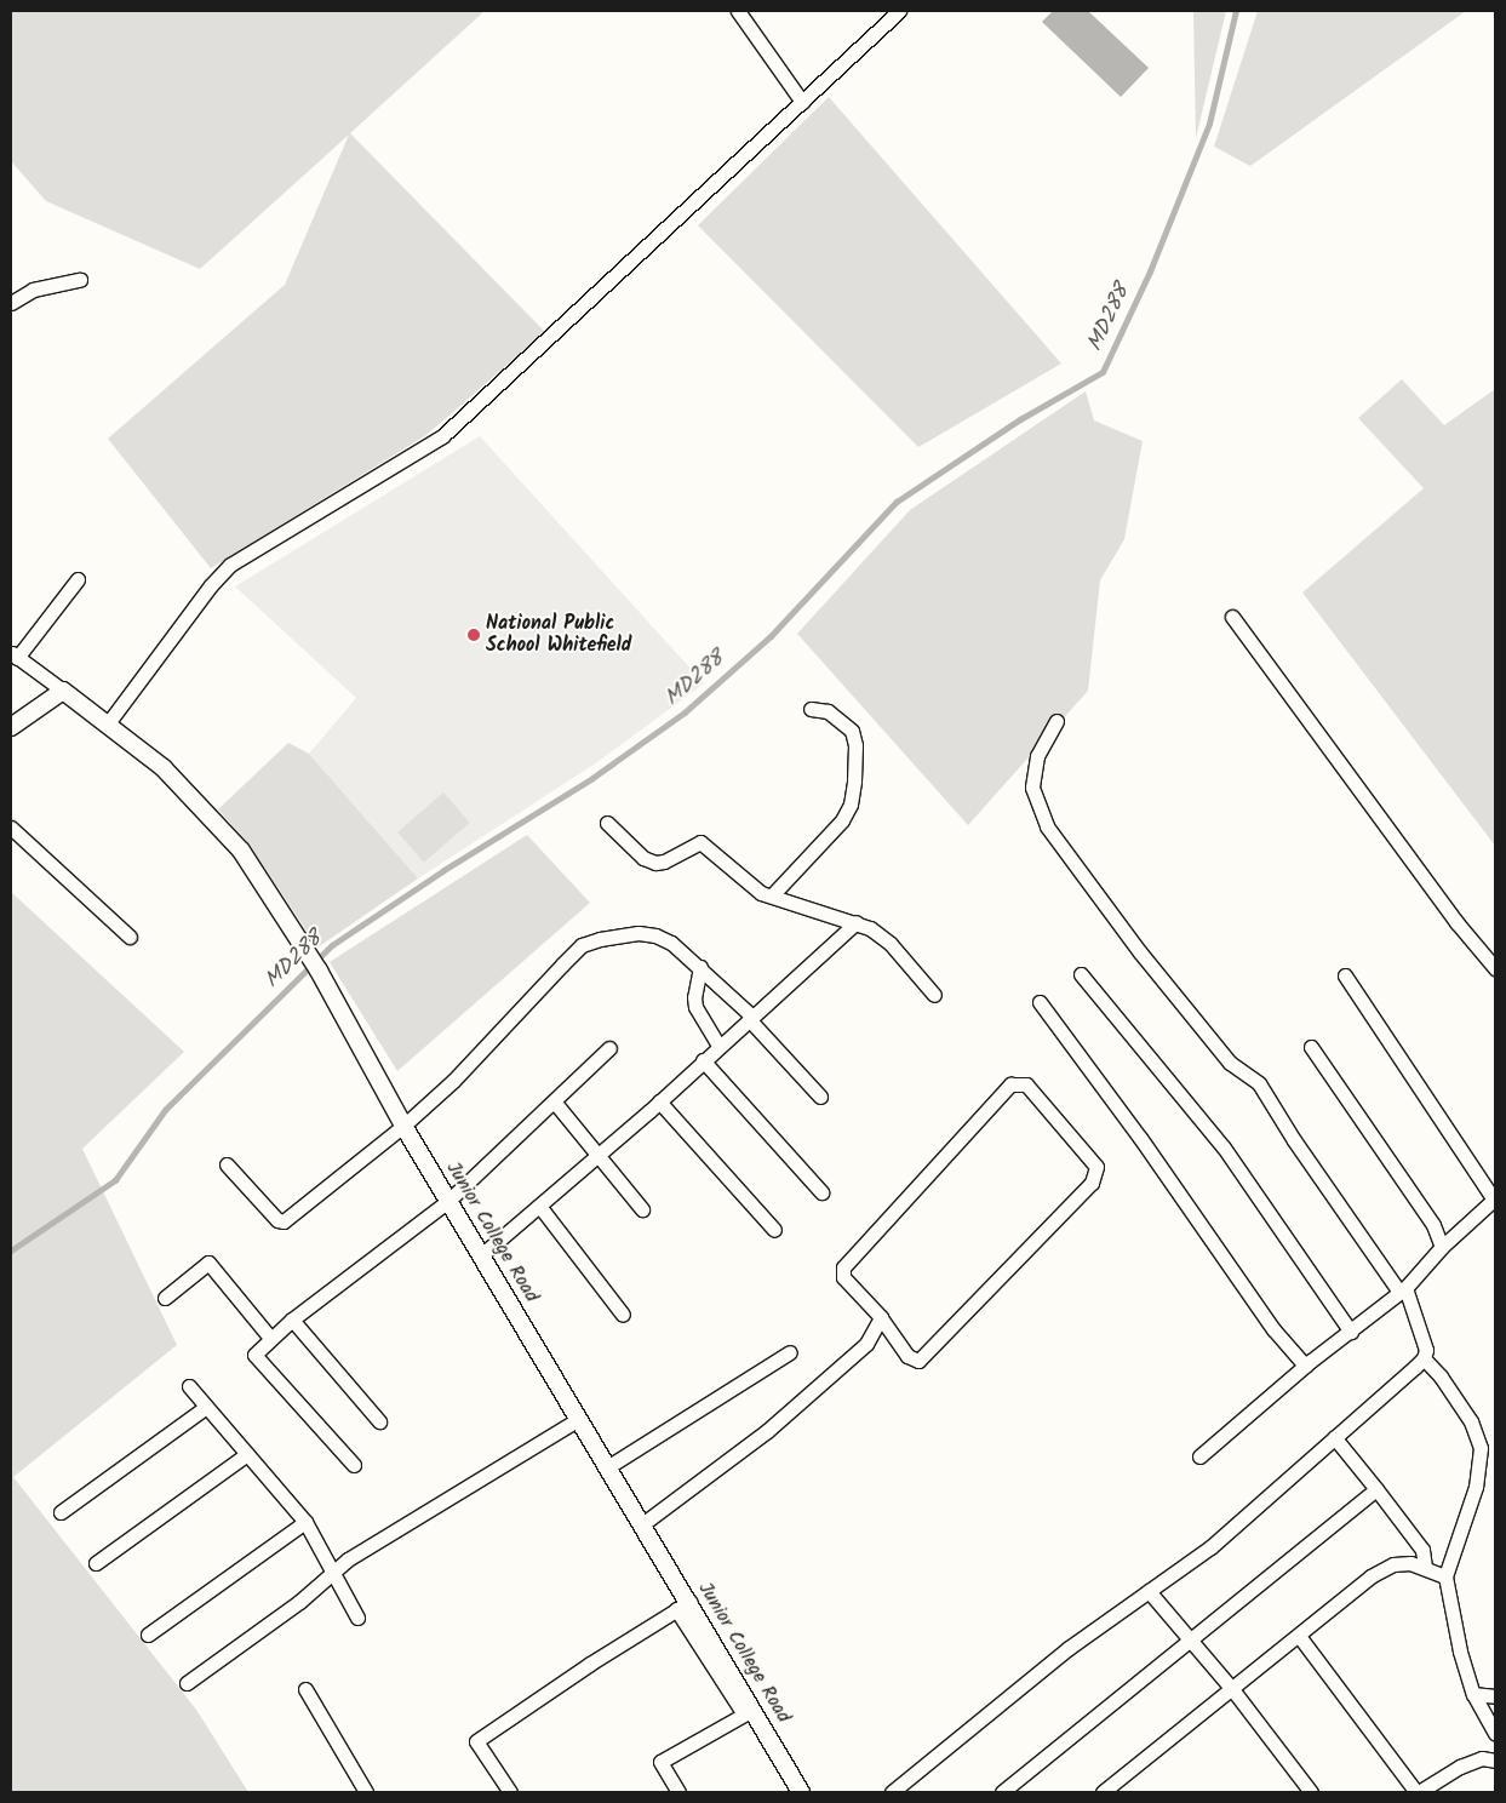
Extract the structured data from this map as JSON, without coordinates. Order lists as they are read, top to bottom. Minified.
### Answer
{"streets":{"street":["Junior College Road"]},"water":["MD288"],"places":["National Public School Whitefield"]}
